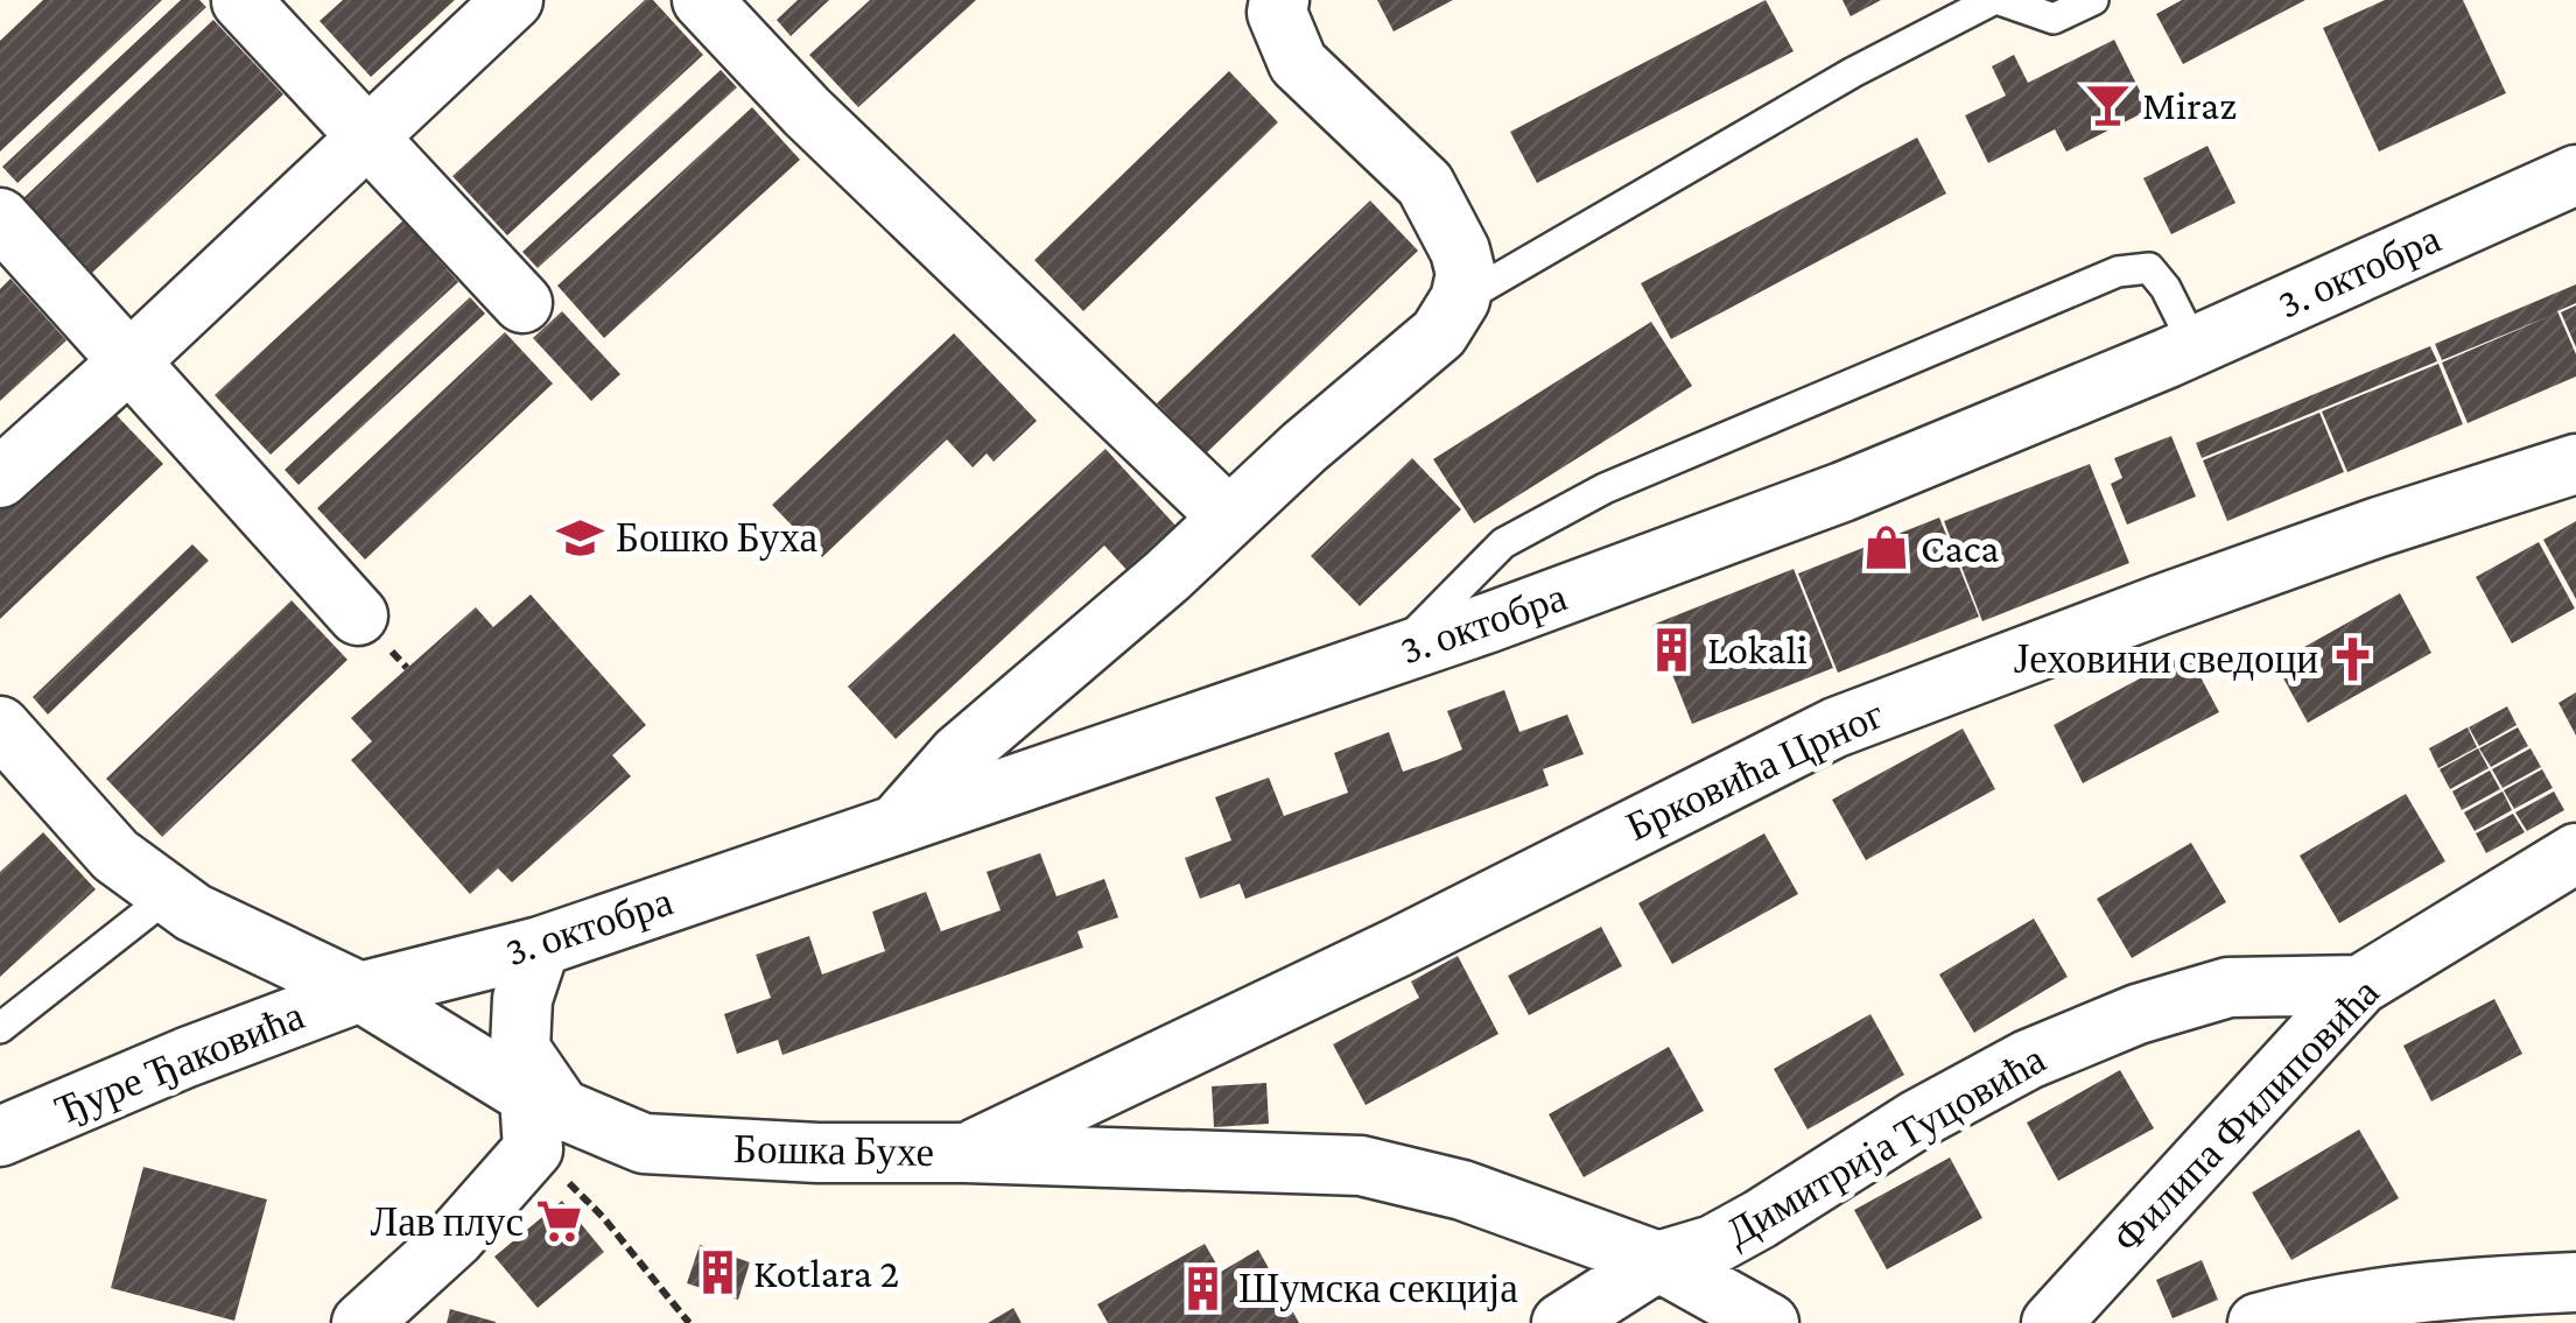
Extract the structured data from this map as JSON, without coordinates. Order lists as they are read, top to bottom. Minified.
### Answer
{"streets":{"street":["3. октобра","Брковића Црног","Ђуре Ђаковића","Филипа Филиповића","Димитрија Туцовића","Бошка Бухе"]},"crossings":[["3. октобра","Ђуре Ђаковића"],["3. октобра","Бошка Бухе"],["Брковића Црног","Бошка Бухе"],["Ђуре Ђаковића","Бошка Бухе"],["Филипа Филиповића","Димитрија Туцовића"],["Димитрија Туцовића","Бошка Бухе"]],"places":{"bar":["Miraz"],"school or university":["Бошко Буха"],"shop":["Caca"],"building":["Lokali","Kotlara 2","Шумска секција"],"church":["Јеховини сведоци"],"supermarket":["Лав плус"]}}
